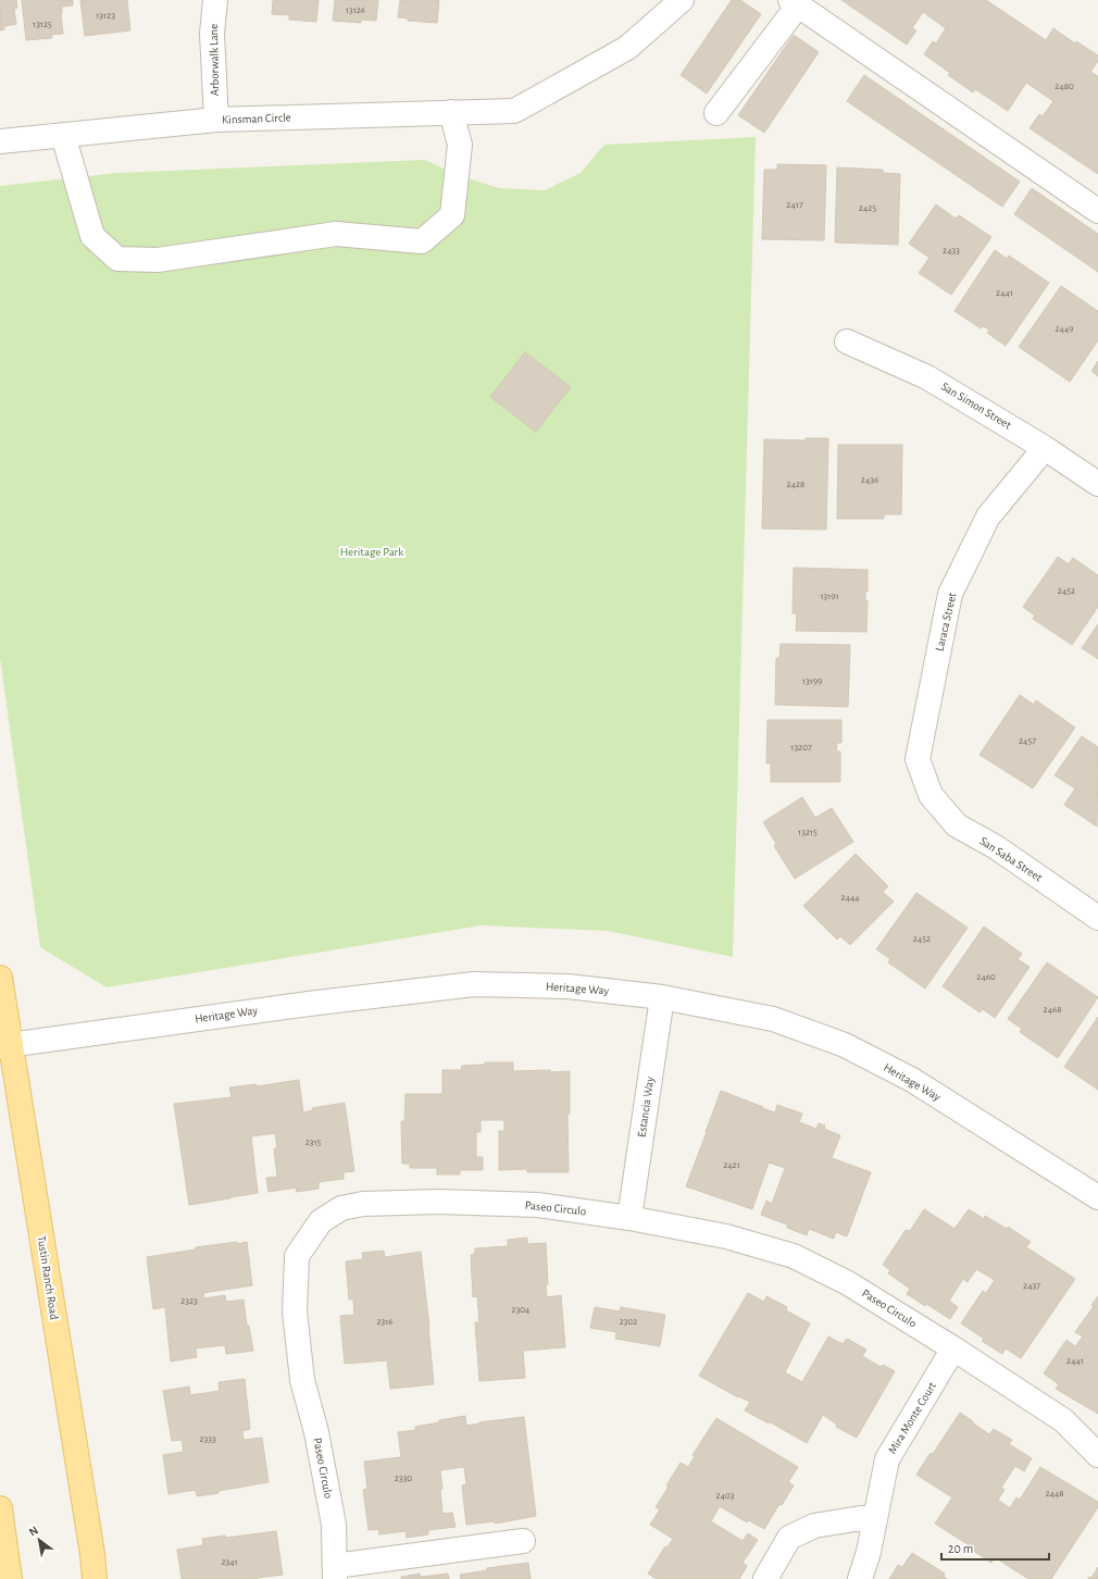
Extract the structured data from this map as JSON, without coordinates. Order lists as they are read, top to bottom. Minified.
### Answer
{"streets":{"main road":["Tustin Ranch Road"],"street":["Arborwalk Lane","Kinsman Circle","San Simon Street","Laraca Street","San Saba Street","Heritage Way","Estancia Way","Paseo Circulo","Mira Monte Court"]},"crossings":[["Arborwalk Lane","Kinsman Circle"],["San Simon Street","Laraca Street"],["Laraca Street","San Saba Street"],["Heritage Way","Estancia Way"],["Heritage Way","Tustin Ranch Road"],["Estancia Way","Paseo Circulo"],["Paseo Circulo","Mira Monte Court"]],"parks":["Heritage Park"],"house_numbers":["13126","13123","13125","2480","2417","2425","2433","2441","2449","2436","2428","2452","13191","13199","2457","13207","13215","2444","2452","2460","2468","2315","2421","2437","2323","2304","2316","2302","2441","2333","2330","2448","2403","2341"],"scale_bar":"20 m","north":"top left"}
